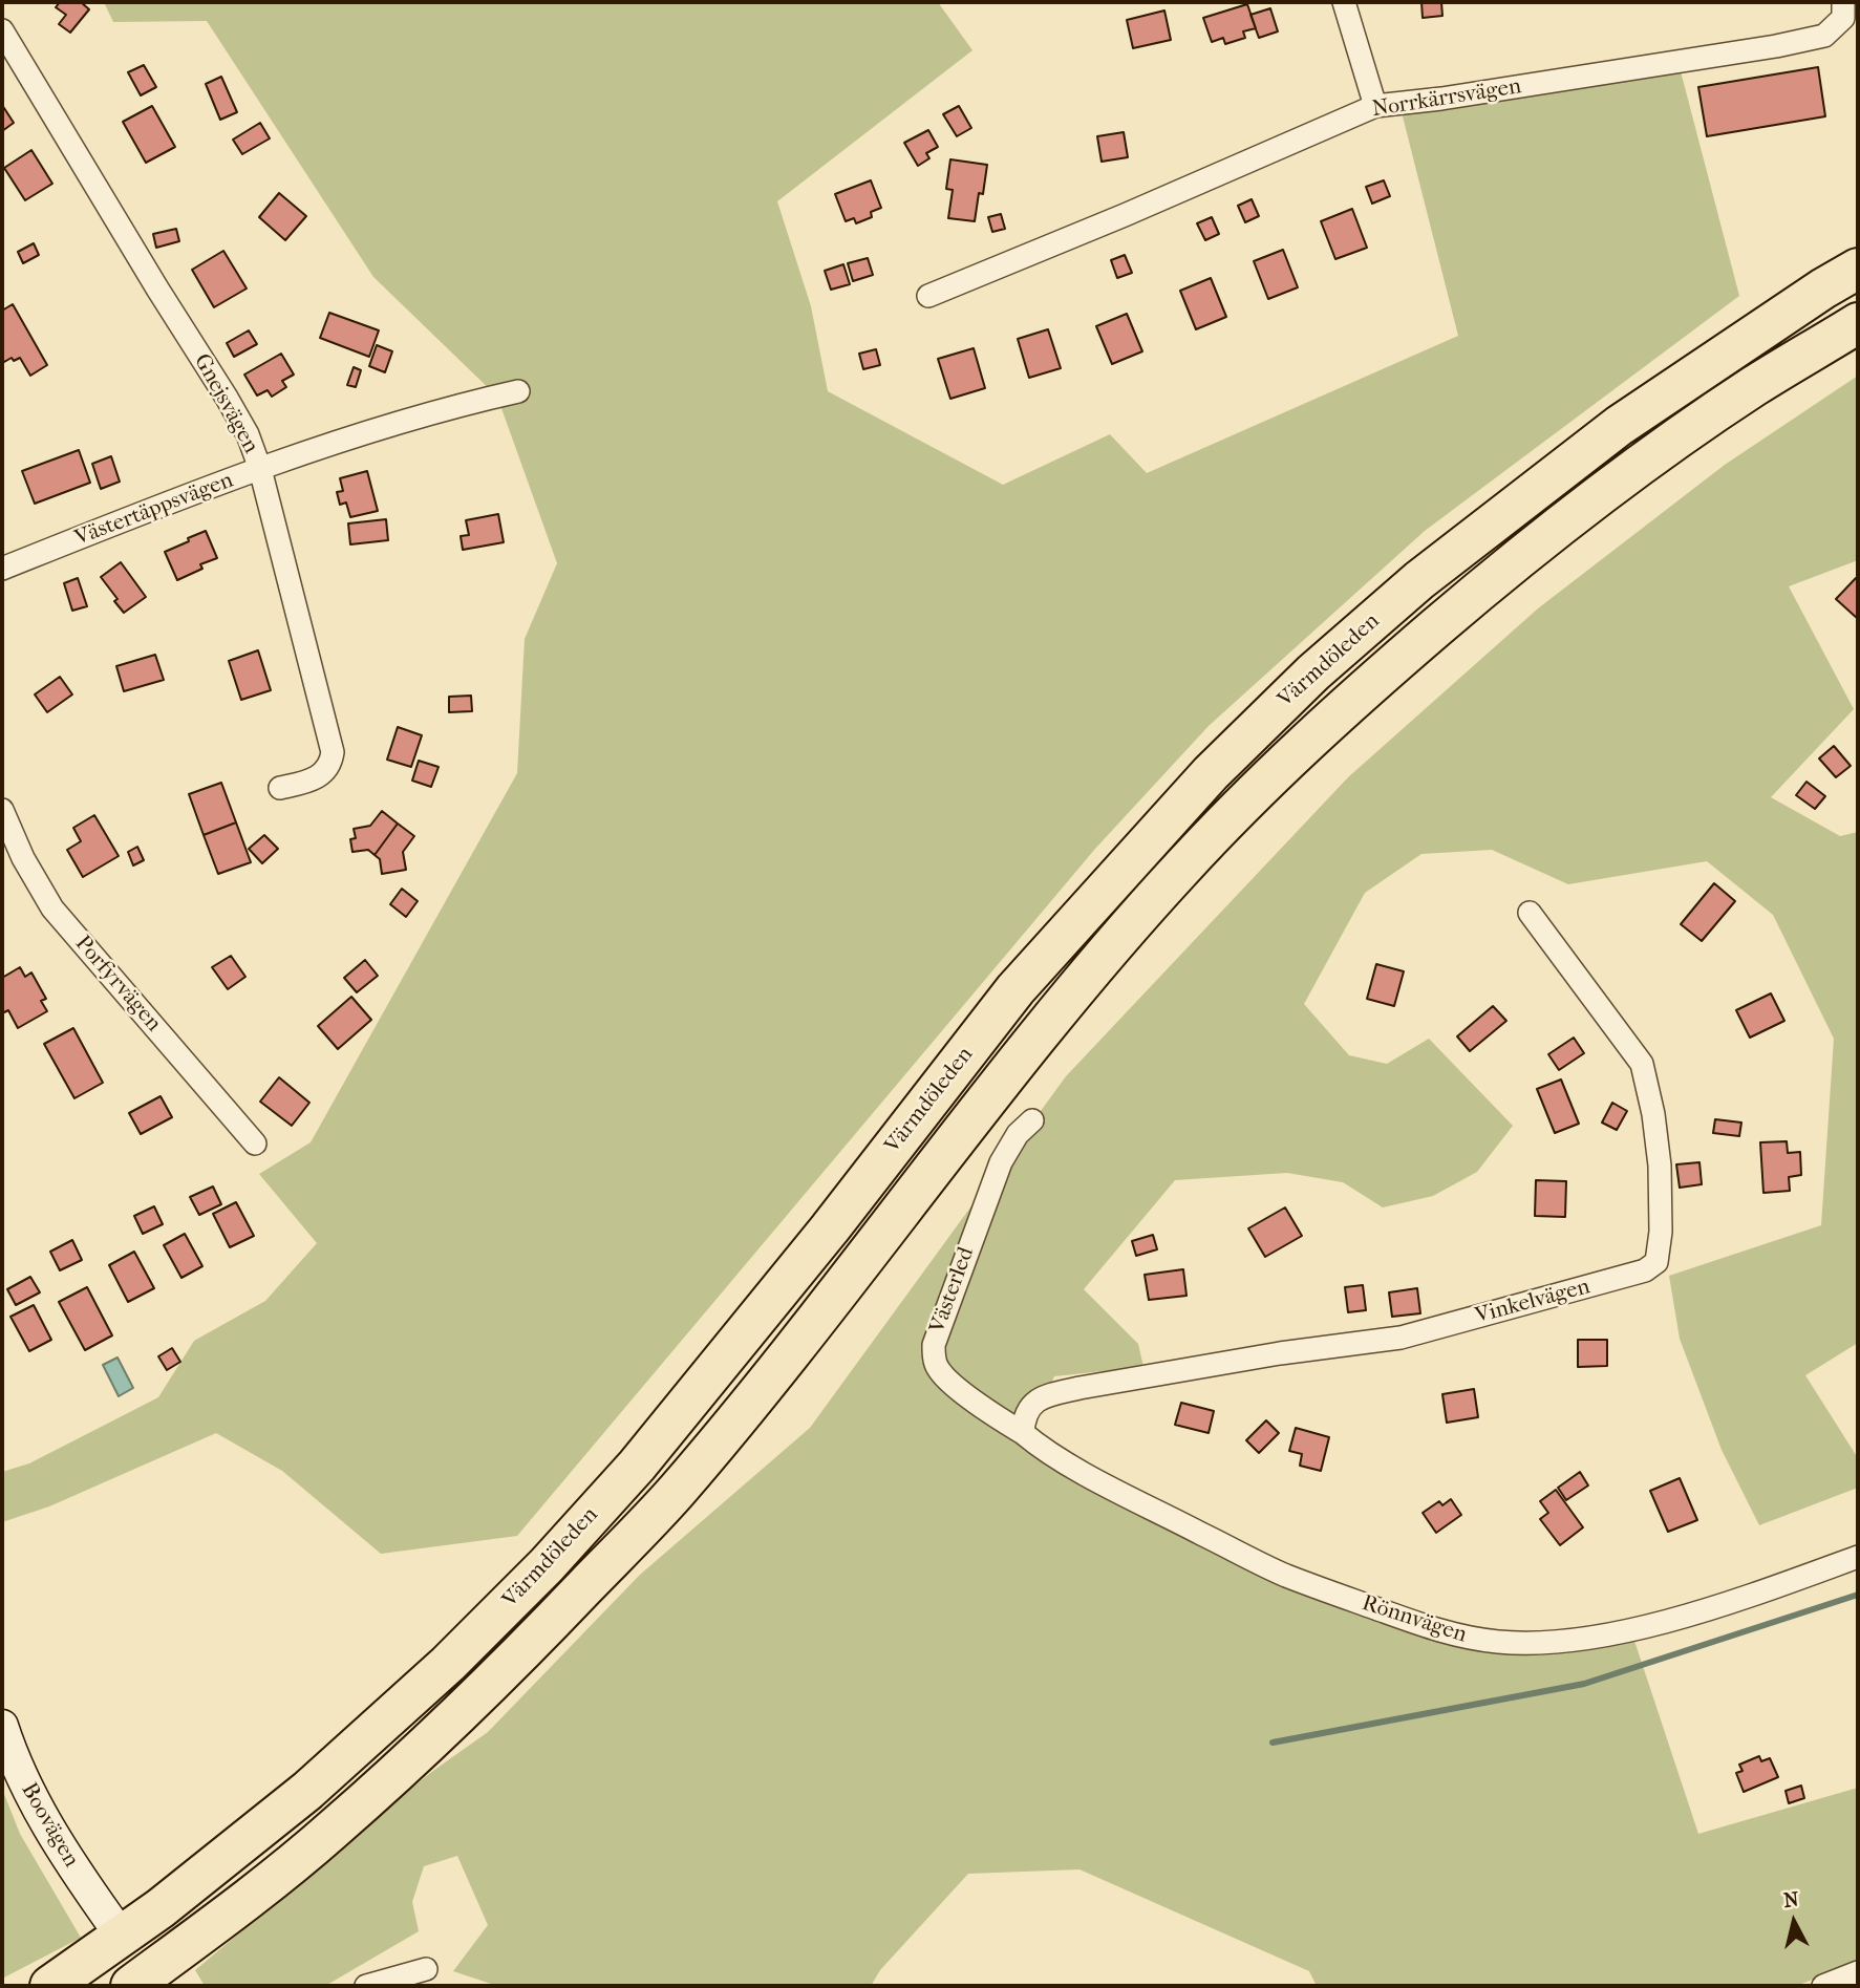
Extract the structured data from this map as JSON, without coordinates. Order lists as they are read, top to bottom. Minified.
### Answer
{"streets":{"highway":["Värmdöleden"],"street":["Norrkärrsvägen","Gnejsvägen","Västertäppsvägen","Porfyrvägen","Västerled","Vinkelvägen","Rönnvägen","Boovägen"]},"crossings":[["Gnejsvägen","Västertäppsvägen"],["Västerled","Vinkelvägen"],["Västerled","Rönnvägen"],["Vinkelvägen","Rönnvägen"]],"north":"top"}
